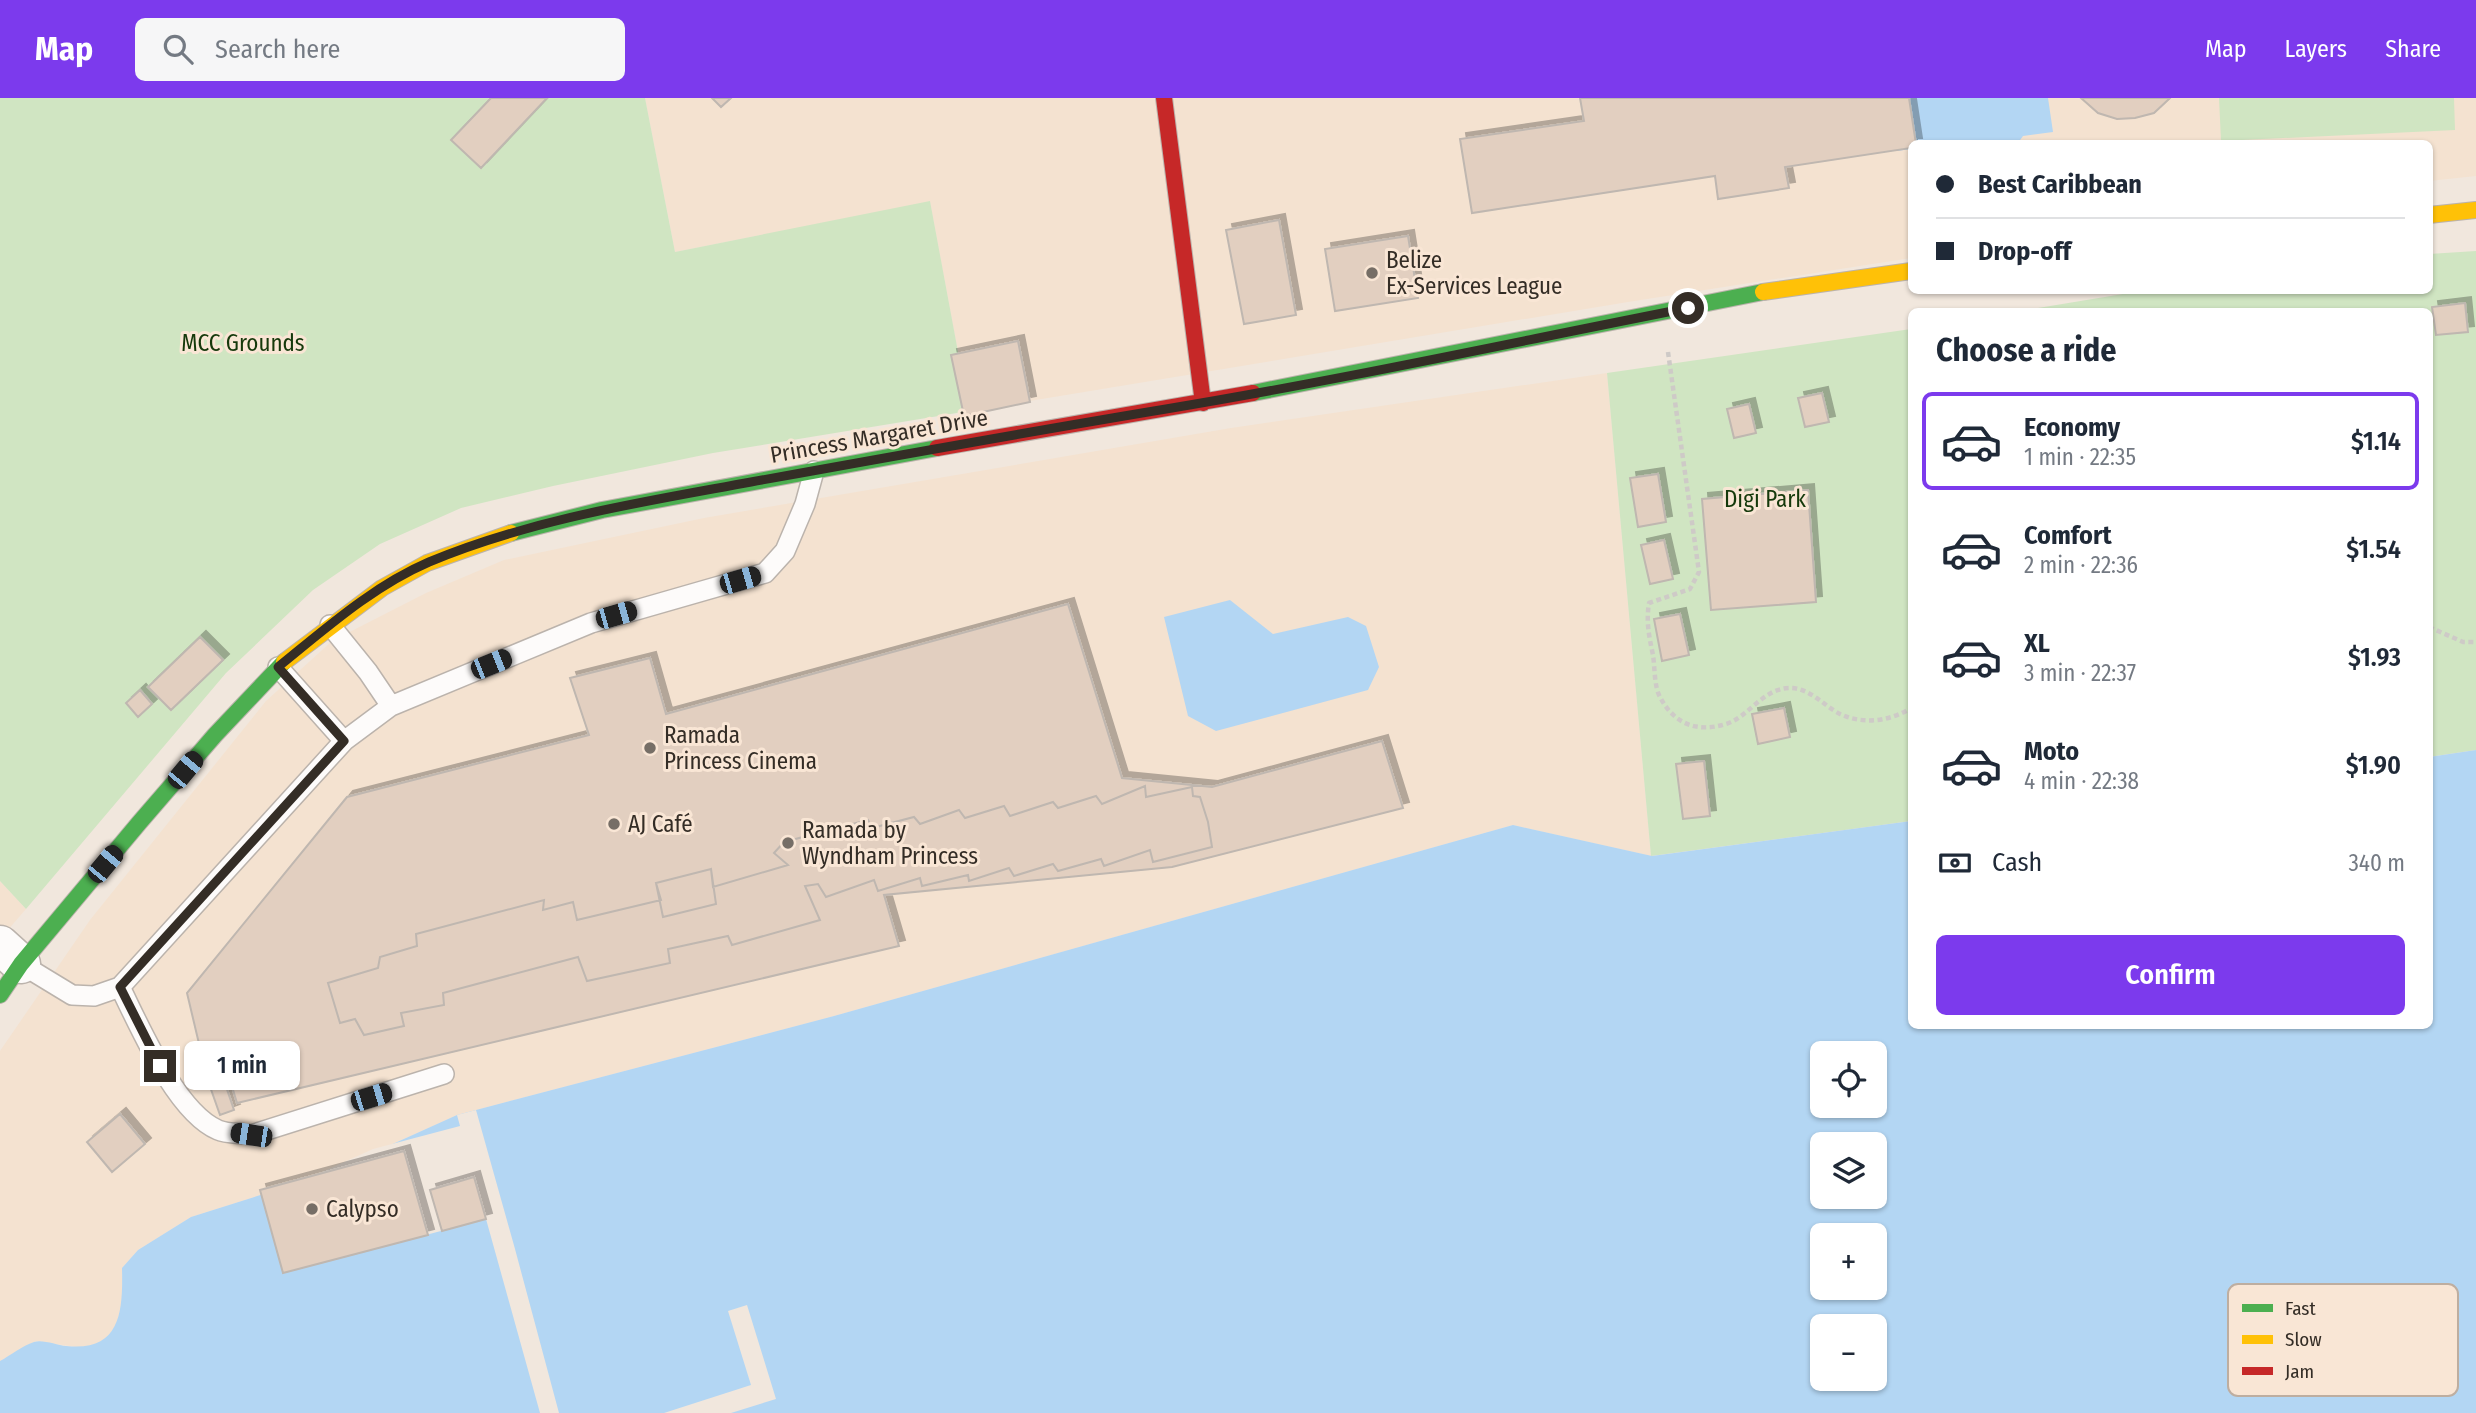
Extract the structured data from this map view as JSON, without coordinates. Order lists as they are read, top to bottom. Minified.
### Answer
{"streets":{"main road":["Princess Margaret Drive"]},"parks":["MCC Grounds","Digi Park"],"places":["Belize Ex-Services League","Ramada Princess Cinema","AJ Café","Ramada by Wyndham Princess","Calypso"],"legend":["Fast","Slow","Jam"],"page":{"header":"Map","search":"Search here","nav":["Map","Layers","Share"],"banner":["Best Caribbean","Drop-off"],"heading":"Choose a ride","list":[{"name":"Economy","note":"1 min · 22:35","value":"$1.14"},{"name":"Comfort","note":"2 min · 22:36","value":"$1.54"},{"name":"XL","note":"3 min · 22:37","value":"$1.93"},{"name":"Moto","note":"4 min · 22:38","value":"$1.90"}],"pay":["Cash","340 m"],"buttons":"Confirm","map_buttons":["+","−"],"bubble":"1 min"}}
